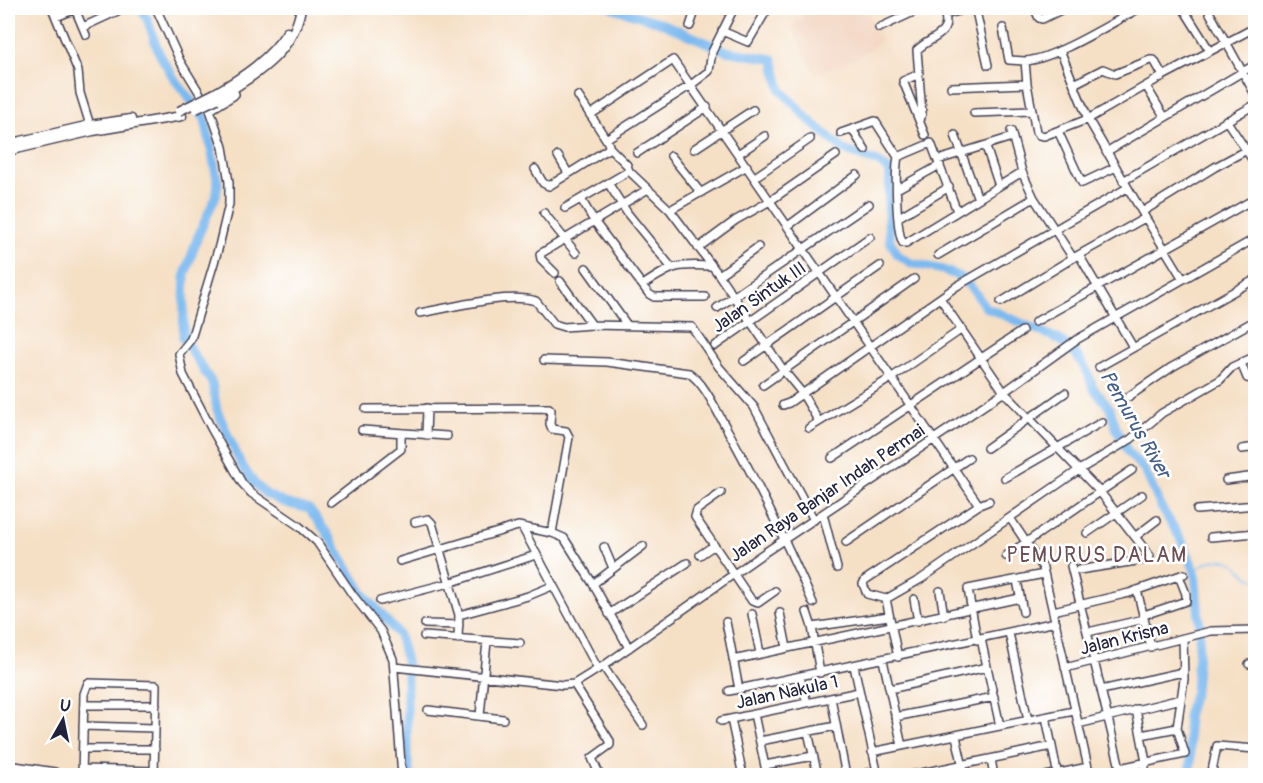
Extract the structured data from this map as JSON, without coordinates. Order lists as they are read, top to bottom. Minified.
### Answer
{"streets":{"street":["Jalan Sintuk III","Jalan Raya Banjar Indah Permai","Jalan Krisna","Jalan Nakula 1"]},"districts":["PEMURUS DALAM"],"water":["Pemurus River"],"north":"top"}
